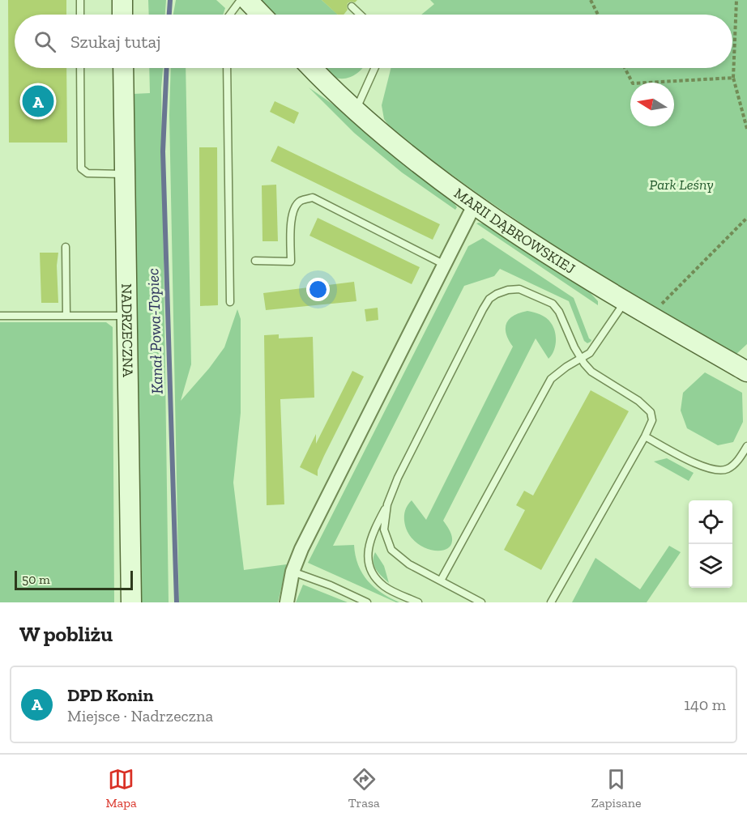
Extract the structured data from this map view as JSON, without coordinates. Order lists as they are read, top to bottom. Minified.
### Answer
{"streets":{"street":["MARII DĄBROWSKIEJ","NADRZECZNA"]},"water":["Kanał Powa-Topiec"],"parks":["Park Leśny"],"scale_bar":"50 m","north":"left","page":{"search":"Szukaj tutaj","pins":"A","scale":"50 m","heading":"W pobliżu","list":[{"mark":"A","name":"DPD Konin","note":"Miejsce · Nadrzeczna","value":"140 m"}],"nav":["Mapa","Trasa","Zapisane"]}}
